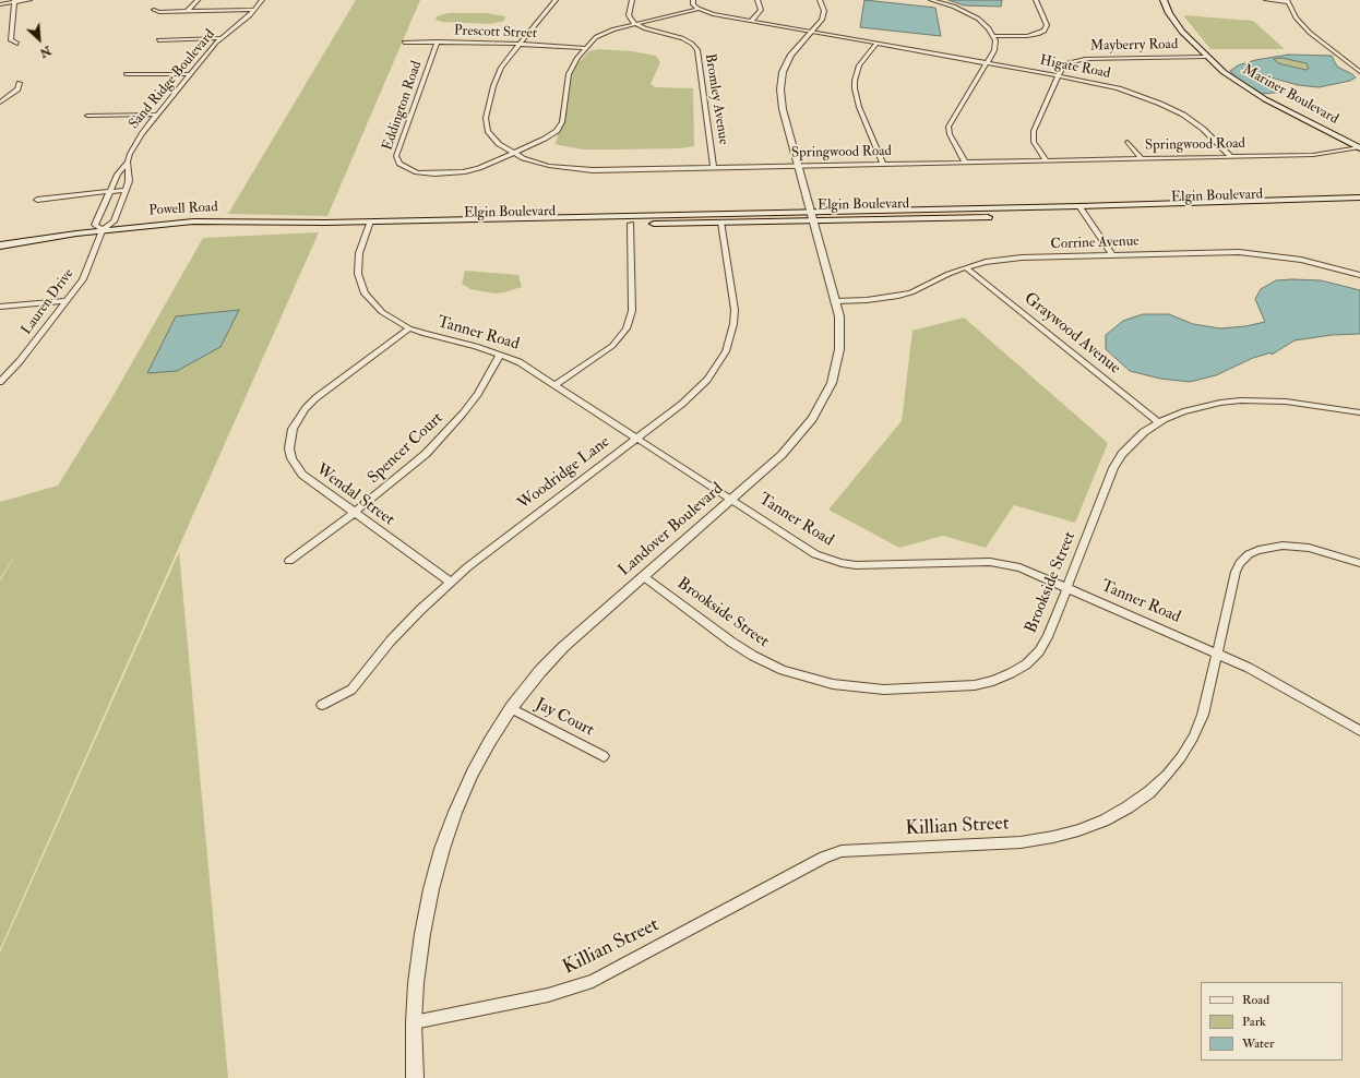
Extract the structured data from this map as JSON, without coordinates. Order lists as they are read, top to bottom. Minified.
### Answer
{"streets":{"main road":["Mariner Boulevard","Elgin Boulevard","Powell Road"],"street":["Prescott Street","Mayberry Road","Higate Road","Sand Ridge Boulevard","Bromley Avenue","Eddington Road","Springwood Road","Corrine Avenue","Lauren Drive","Tanner Road","Graywood Avenue","Spencer Court","Woodridge Lane","Wendal Street","Landover Boulevard","Brookside Street","Jay Court","Killian Street"]},"crossings":[["Prescott Street","Eddington Road"],["Prescott Street","Springwood Road"],["Mayberry Road","Higate Road"],["Mayberry Road","Mariner Boulevard"],["Mayberry Road","Springwood Road"],["Higate Road","Springwood Road"],["Sand Ridge Boulevard","Powell Road"],["Sand Ridge Boulevard","Lauren Drive"],["Mariner Boulevard","Springwood Road"],["Bromley Avenue","Eddington Road"],["Bromley Avenue","Springwood Road"],["Eddington Road","Springwood Road"],["Springwood Road","Landover Boulevard"],["Elgin Boulevard","Powell Road"],["Elgin Boulevard","Tanner Road"],["Elgin Boulevard","Woodridge Lane"],["Elgin Boulevard","Landover Boulevard"],["Powell Road","Lauren Drive"],["Powell Road","Tanner Road"],["Corrine Avenue","Graywood Avenue"],["Corrine Avenue","Landover Boulevard"],["Tanner Road","Spencer Court"],["Tanner Road","Woodridge Lane"],["Tanner Road","Wendal Street"],["Tanner Road","Landover Boulevard"],["Tanner Road","Brookside Street"],["Tanner Road","Killian Street"],["Graywood Avenue","Brookside Street"],["Spencer Court","Wendal Street"],["Woodridge Lane","Wendal Street"],["Landover Boulevard","Brookside Street"],["Landover Boulevard","Jay Court"],["Landover Boulevard","Killian Street"]],"legend":["Road","Park","Water"],"north":"bottom right"}
